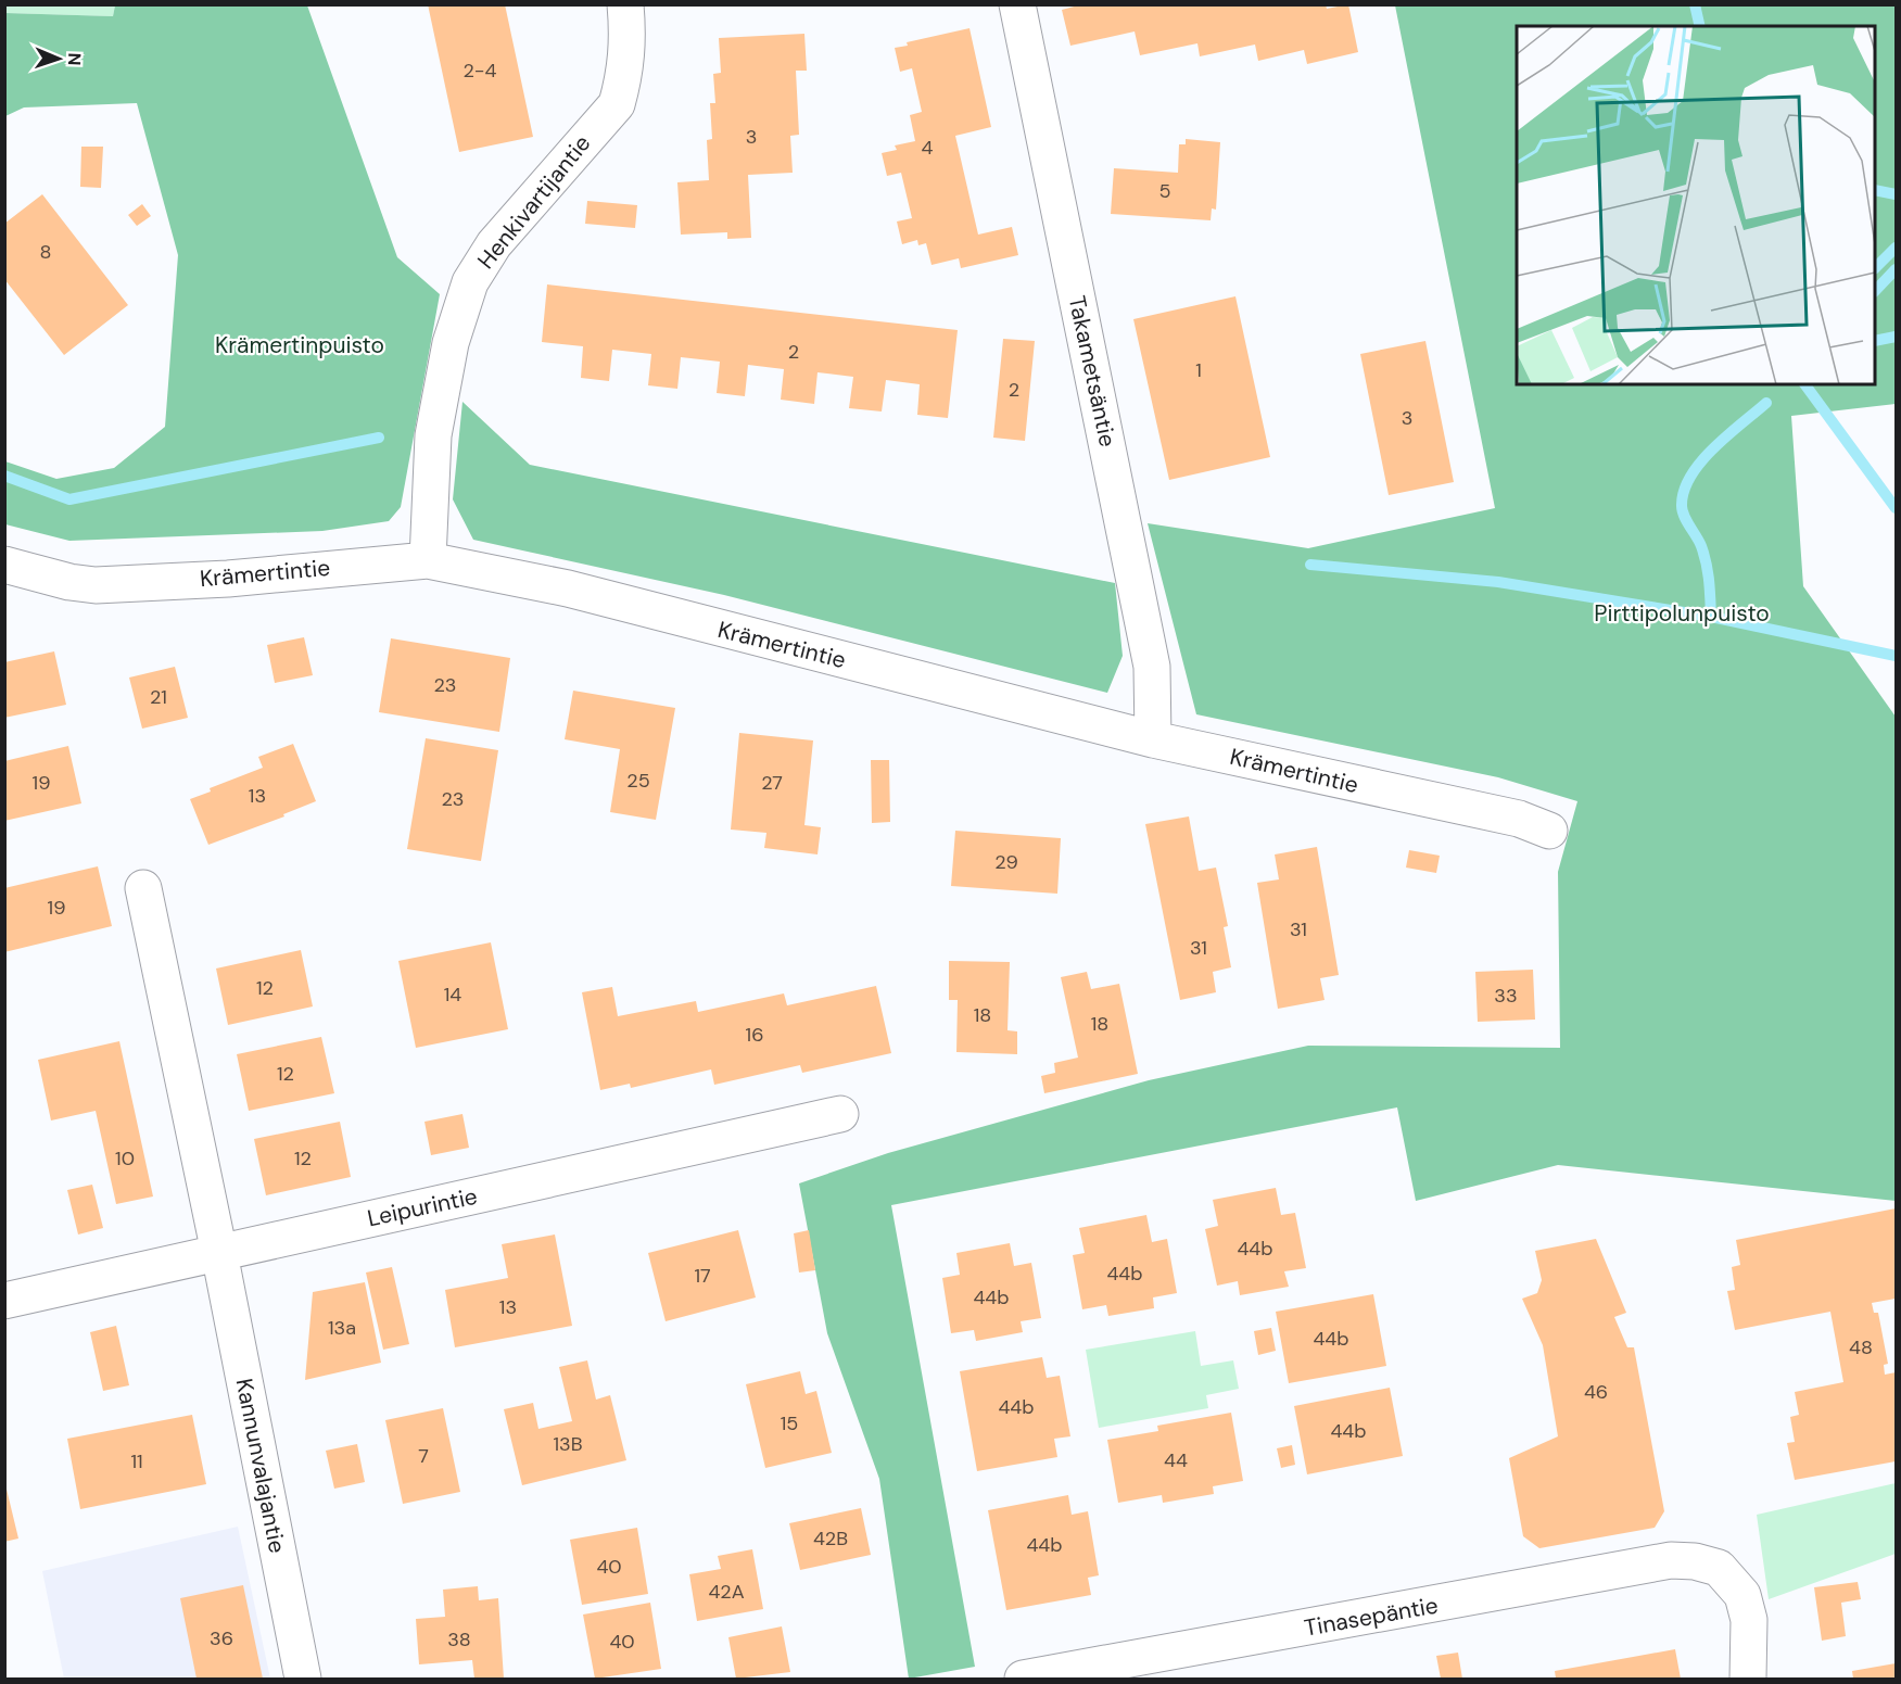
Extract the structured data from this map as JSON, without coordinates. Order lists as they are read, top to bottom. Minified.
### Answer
{"streets":{"street":["Henkivartijantie","Takametsäntie","Krämertintie","Leipurintie","Kannunvalajantie","Tinasepäntie"]},"crossings":[["Henkivartijantie","Krämertintie"],["Takametsäntie","Krämertintie"],["Leipurintie","Kannunvalajantie"]],"parks":["Krämertinpuisto","Pirttipolunpuisto"],"house_numbers":["2-4","3","4","5","8","2","1","2","3","23","21","25","19","27","13","23","29","19","31","31","12","14","33","18","18","16","12","10","12","44b","44b","17","44b","13","13a","44b","48","46","44b","15","44b","13B","7","44","11","42B","44b","40","42A","36","38","40"],"north":"right"}
